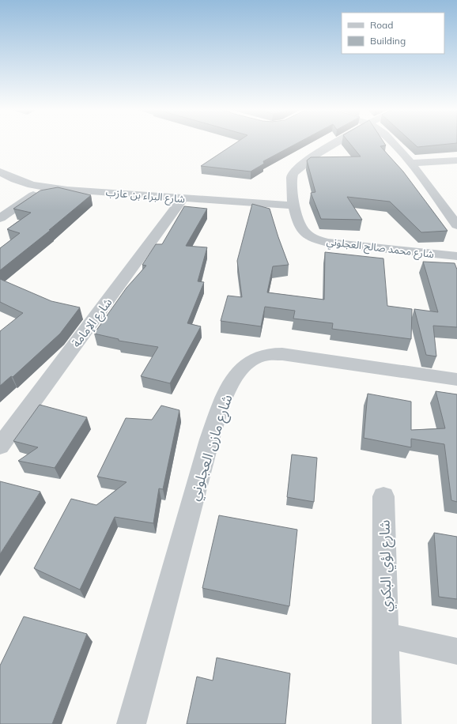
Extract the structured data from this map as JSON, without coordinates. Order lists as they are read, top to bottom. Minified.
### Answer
{"streets":{"street":["شارع البراء بن عازب","شارع محمد صالح العجلوني","شارع الإمامة","شارع مازن العجلوني","شارع لؤي البكري"]},"crossings":[["شارع البراء بن عازب","شارع محمد صالح العجلوني"],["شارع البراء بن عازب","شارع الإمامة"]],"legend":["Road","Building"]}
